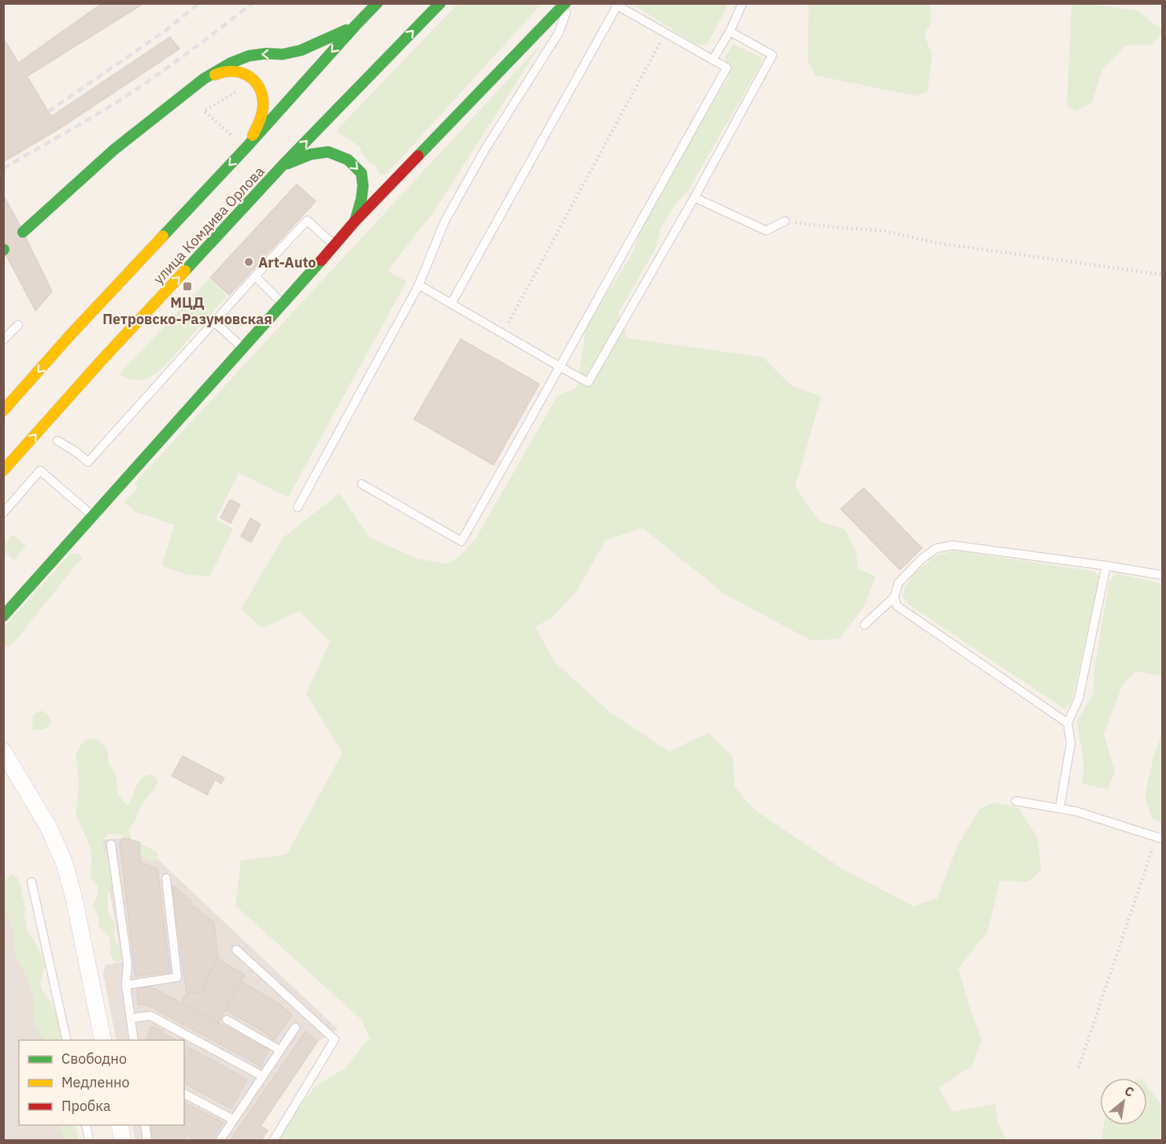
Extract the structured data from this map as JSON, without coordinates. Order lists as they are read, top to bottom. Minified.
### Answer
{"streets":{"street":["улица Комдива Орлова"]},"places":{"other":["Art-Auto"],"transit":["МЦД Петровско-Разумовская"]},"legend":["Свободно","Медленно","Пробка"],"north":"top right"}
